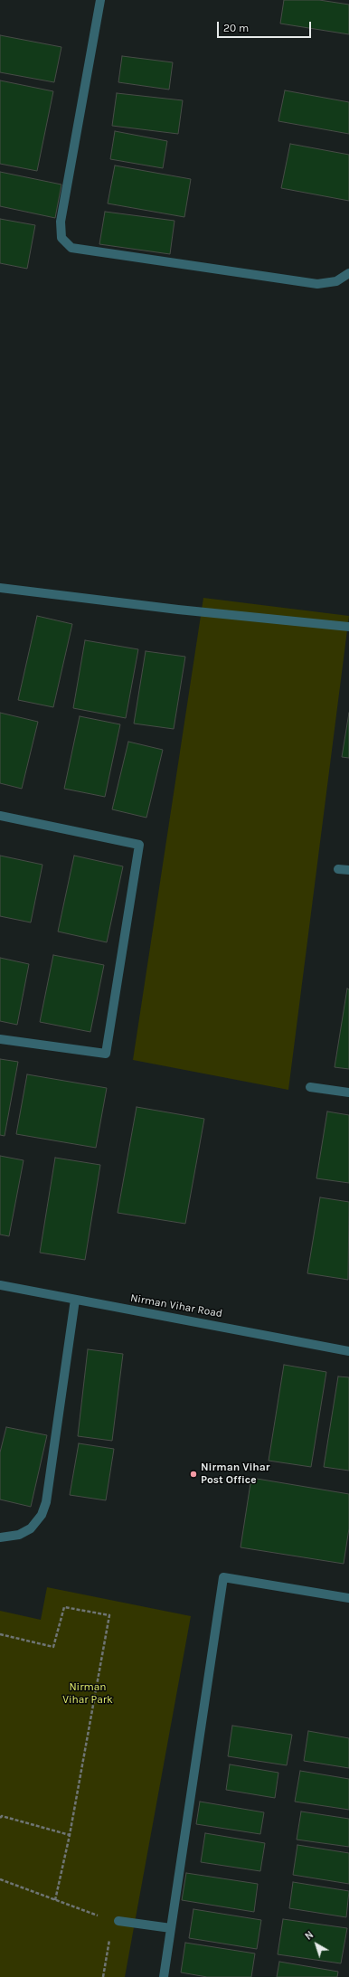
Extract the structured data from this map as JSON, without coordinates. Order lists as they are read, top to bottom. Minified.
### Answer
{"streets":{"street":["Nirman Vihar Road"]},"parks":["Nirman Vihar Park"],"places":["Nirman Vihar Post Office"],"scale_bar":"20 m","north":"top left"}
